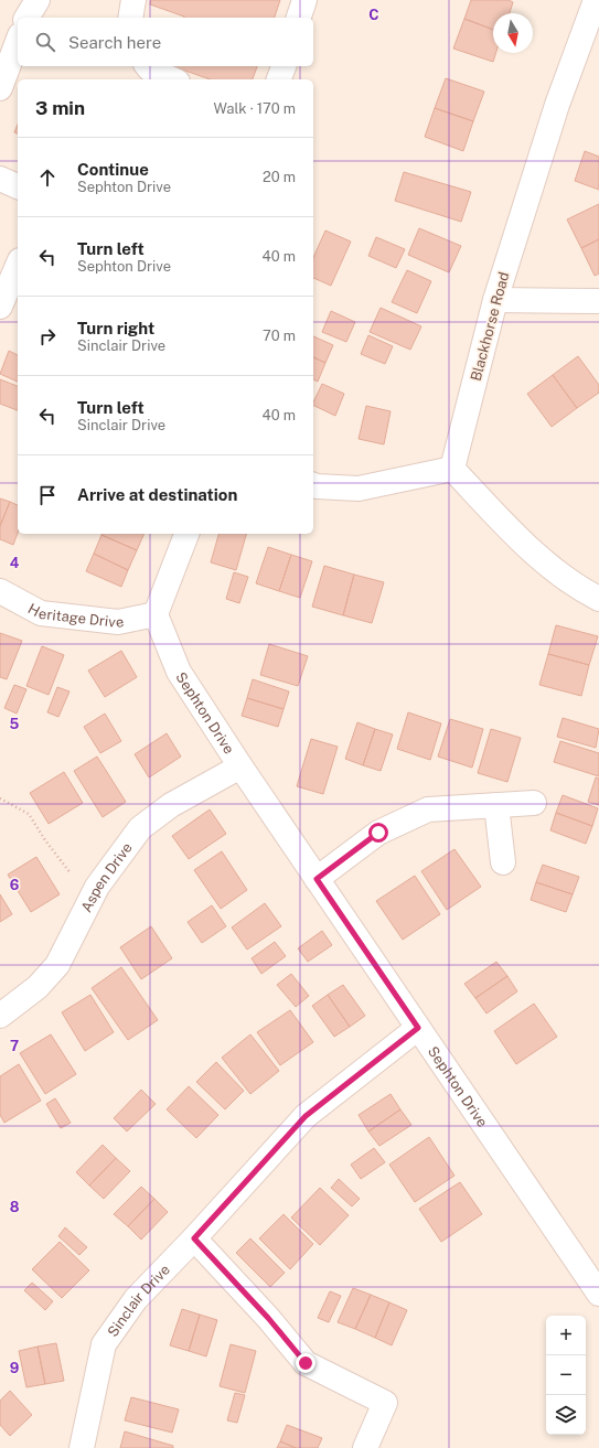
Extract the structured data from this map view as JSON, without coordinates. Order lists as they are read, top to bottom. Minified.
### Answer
{"streets":{"street":["Blackhorse Road","Heritage Drive","Sephton Drive","Aspen Drive","Sinclair Drive"]},"crossings":[["Heritage Drive","Sephton Drive"],["Sephton Drive","Aspen Drive"],["Sephton Drive","Sinclair Drive"]],"north":"bottom","page":{"search":"Search here","heading":["3 min","Walk · 170 m"],"list":[["Continue","Sephton Drive","20 m"],["Turn left","Sephton Drive","40 m"],["Turn right","Sinclair Drive","70 m"],["Turn left","Sinclair Drive","40 m"],"Arrive at destination"],"map_buttons":["+","−"]},"grid":{"columns":["C"],"rows":["4","5","6","7","8","9"]}}
